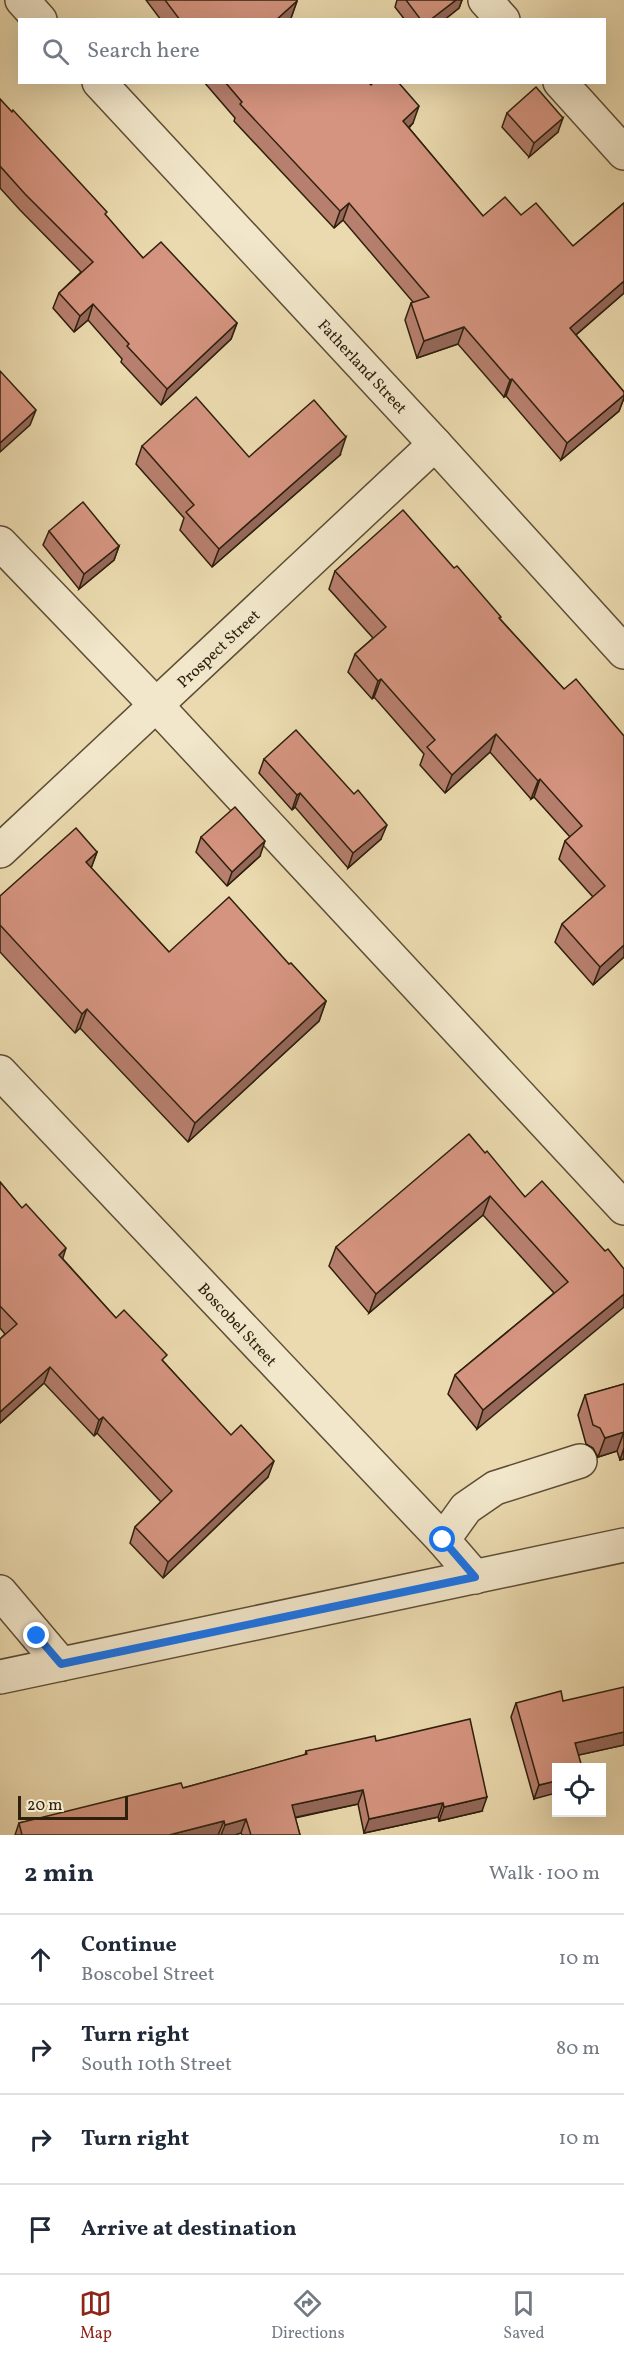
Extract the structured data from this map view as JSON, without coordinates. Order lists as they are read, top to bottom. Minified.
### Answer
{"streets":{"street":["Fatherland Street","Prospect Street","Boscobel Street"]},"crossings":[["Fatherland Street","Prospect Street"]],"scale_bar":"20 m","page":{"search":"Search here","scale":"20 m","heading":["2 min","Walk · 100 m"],"list":[["Continue","Boscobel Street","10 m"],["Turn right","South 10th Street","80 m"],["Turn right","10 m"],"Arrive at destination"],"nav":["Map","Directions","Saved"]}}
